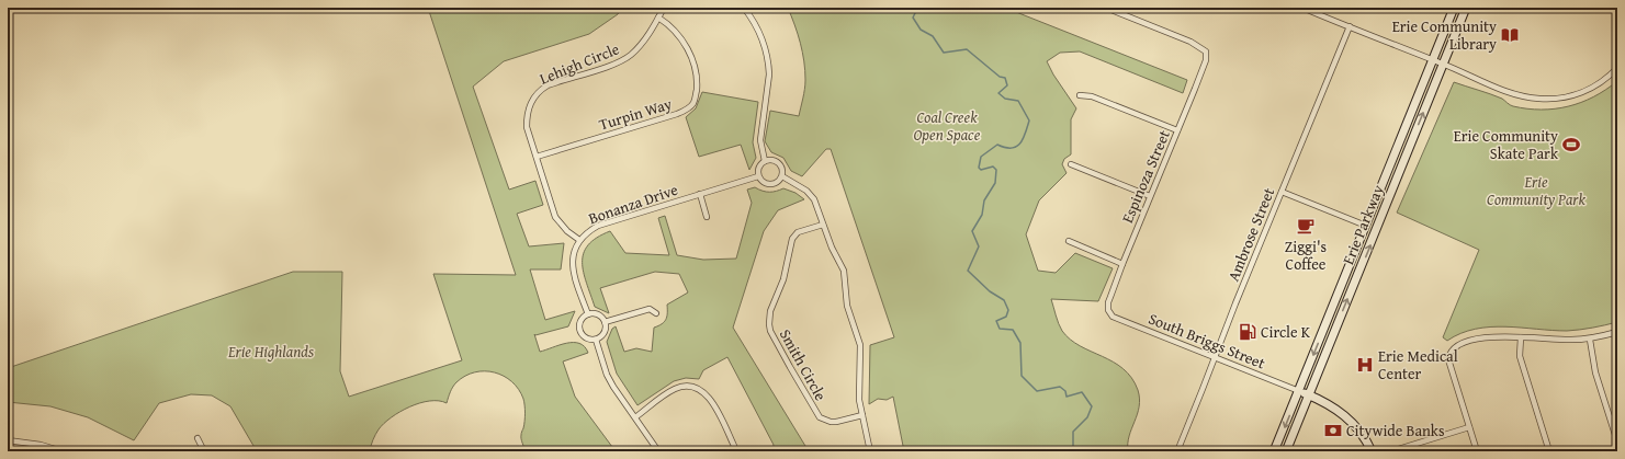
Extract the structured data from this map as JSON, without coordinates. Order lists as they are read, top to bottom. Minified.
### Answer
{"streets":{"main road":["Erie Parkway"],"street":["Lehigh Circle","Turpin Way","Espinoza Street","Bonanza Drive","Ambrose Street","South Briggs Street","Smith Circle"]},"crossings":[["Lehigh Circle","Turpin Way"],["Lehigh Circle","Bonanza Drive"],["Espinoza Street","South Briggs Street"],["Erie Parkway","South Briggs Street"],["Ambrose Street","South Briggs Street"]],"parks":["Coal Creek Open Space","Erie Community Park","Erie Highlands"],"places":{"library":["Erie Community Library"],"sports":["Erie Community Skate Park"],"cafe":["Ziggi's Coffee"],"fuel station":["Circle K"],"hospital":["Erie Medical Center"],"bank":["Citywide Banks"]}}
